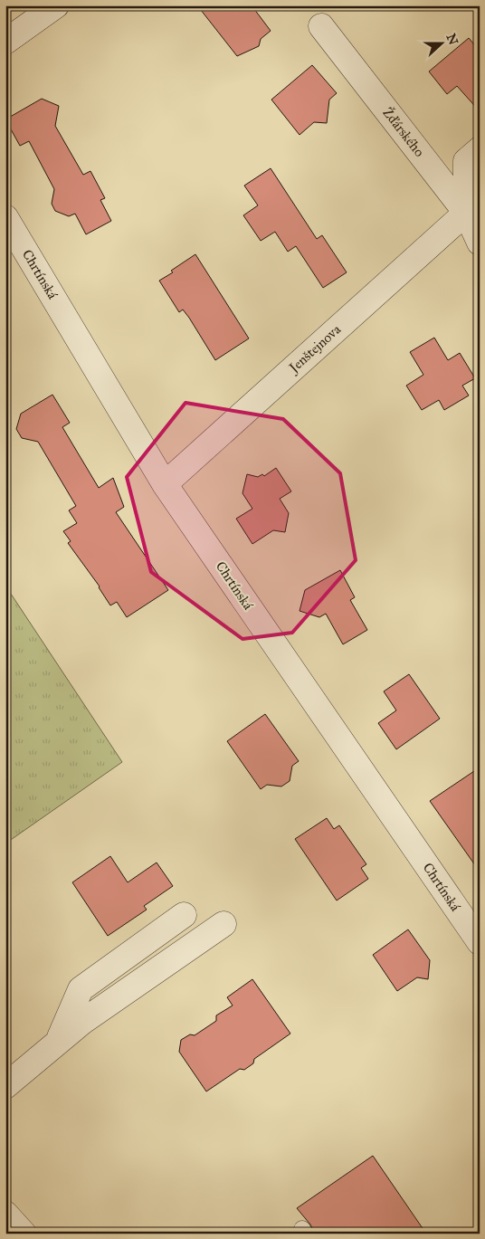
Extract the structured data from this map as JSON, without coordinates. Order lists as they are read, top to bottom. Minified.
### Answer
{"streets":{"street":["Žďárského","Chrtínská","Jenštejnova"]},"crossings":[["Žďárského","Jenštejnova"],["Chrtínská","Jenštejnova"]],"north":"right"}
